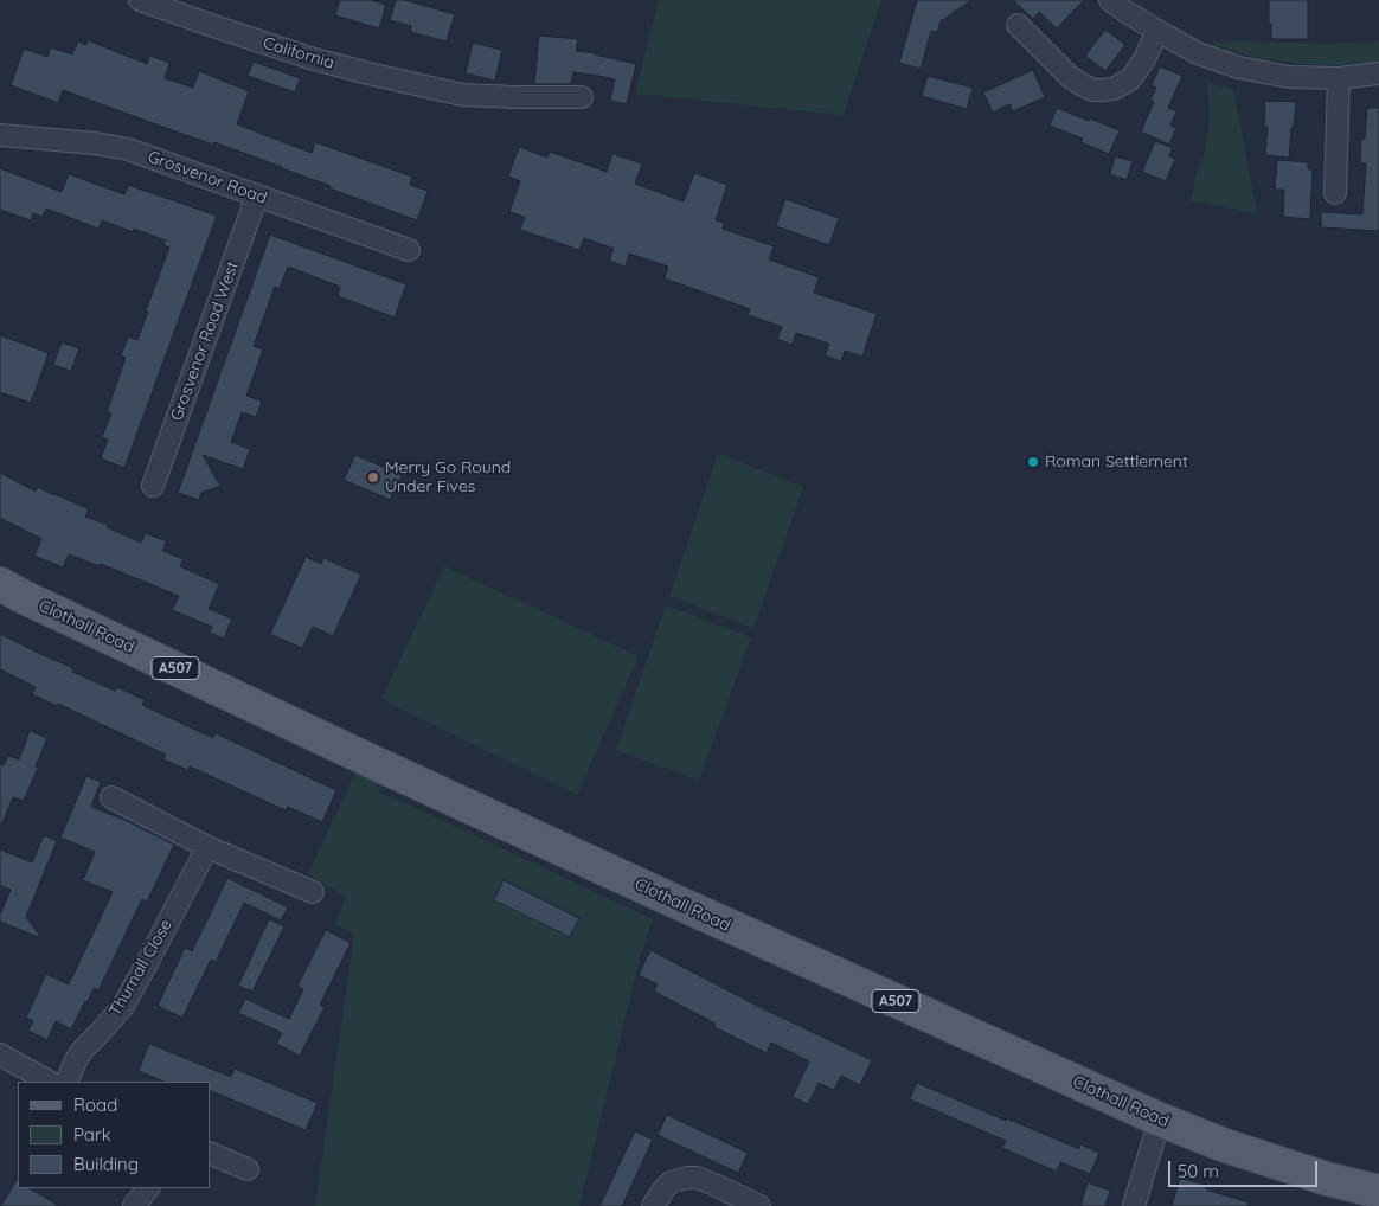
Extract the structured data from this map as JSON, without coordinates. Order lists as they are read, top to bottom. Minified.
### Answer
{"streets":{"main road":["Clothall Road","A507"],"street":["California","Grosvenor Road","Grosvenor Road West","Thurnall Close"]},"crossings":[["Grosvenor Road","Grosvenor Road West"]],"places":["Roman Settlement","Merry Go Round Under Fives"],"legend":["Road","Park","Building"],"scale_bar":"50 m"}
